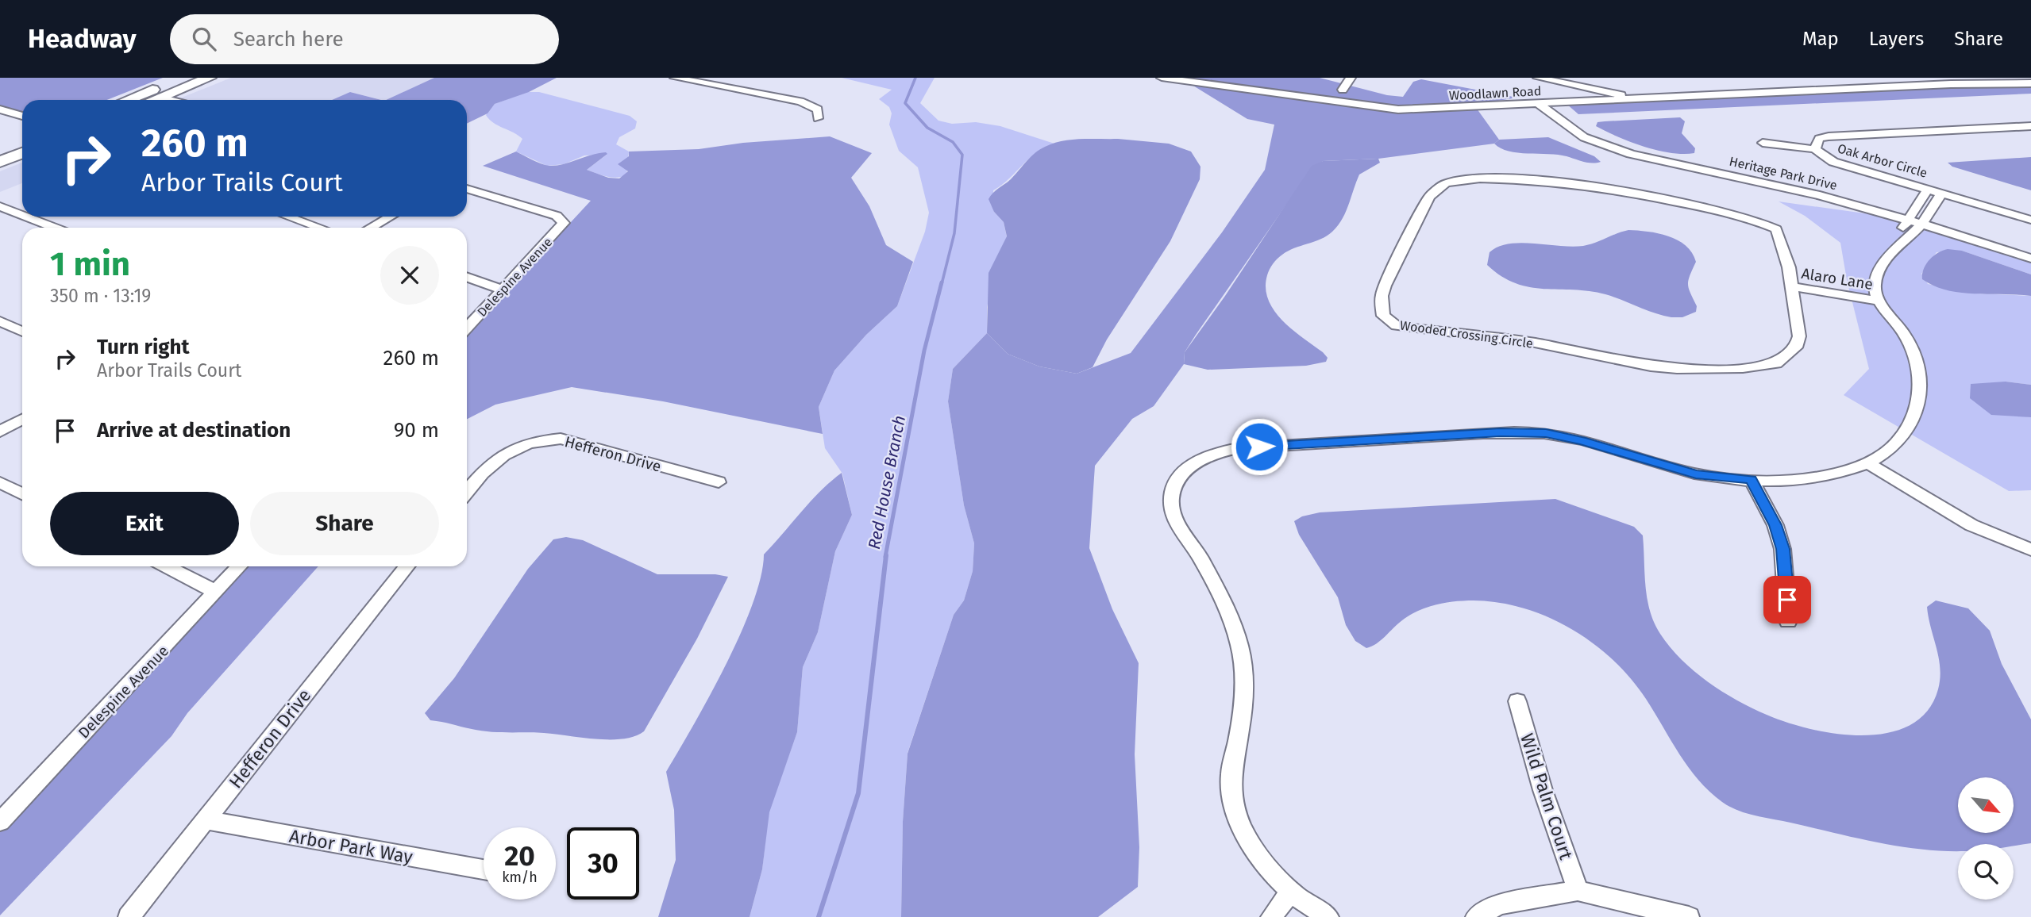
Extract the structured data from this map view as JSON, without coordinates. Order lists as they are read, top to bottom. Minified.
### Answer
{"streets":{"street":["Woodlawn Road","Oak Arbor Circle","Heritage Park Drive","Delespine Avenue","Alaro Lane","Wooded Crossing Circle","Hefferon Drive","Wild Palm Court","Arbor Park Way"]},"crossings":[["Woodlawn Road","Heritage Park Drive"],["Alaro Lane","Wooded Crossing Circle"],["Hefferon Drive","Arbor Park Way"]],"water":["Red House Branch"],"north":"bottom right","page":{"header":"Headway","search":"Search here","nav":["Map","Layers","Share"],"turn":["260 m","Arbor Trails Court"],"heading":["1 min","350 m · 13:19"],"list":[{"name":"Turn right","note":"Arbor Trails Court","value":"260 m"},{"name":"Arrive at destination","value":"90 m"}],"buttons":["Exit","Share"],"speed":"20 km/h","limit":"30"}}
